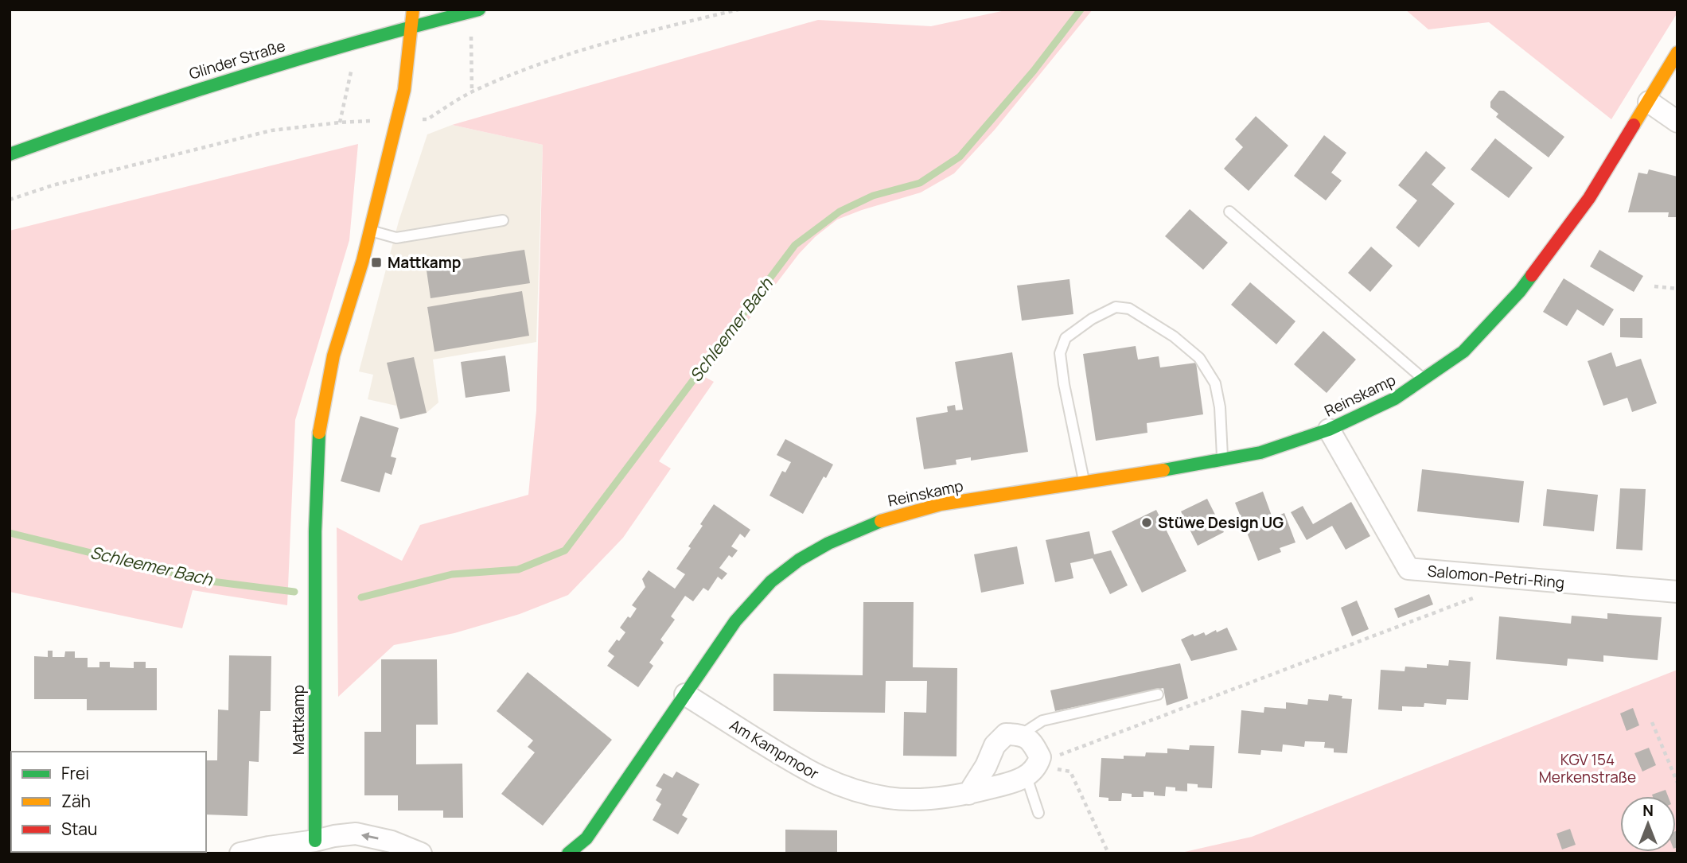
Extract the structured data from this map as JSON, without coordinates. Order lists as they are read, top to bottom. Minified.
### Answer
{"streets":{"street":["Glinder Straße","Reinskamp","Salomon-Petri-Ring","Mattkamp","Am Kampmoor"]},"crossings":[["Glinder Straße","Mattkamp"],["Reinskamp","Salomon-Petri-Ring"],["Reinskamp","Am Kampmoor"]],"water":["Schleemer Bach"],"parks":["KGV 154 Merkenstraße"],"places":{"transit":["Mattkamp"],"other":["Stüwe Design UG"]},"legend":["Frei","Zäh","Stau"],"north":"top"}
